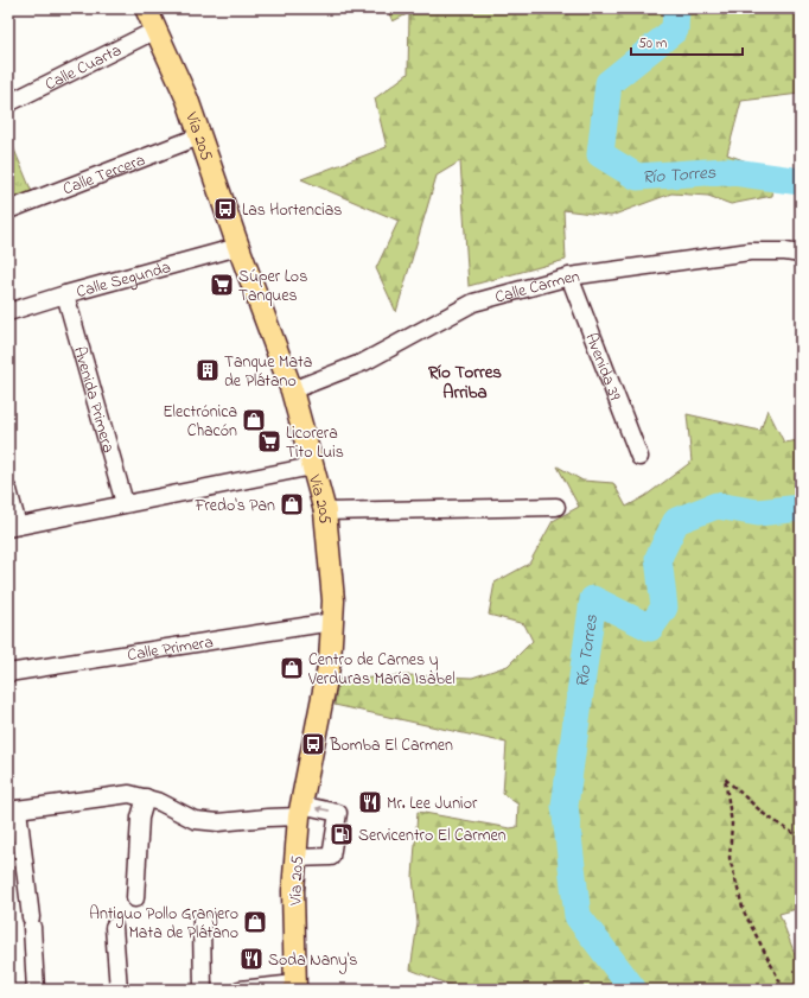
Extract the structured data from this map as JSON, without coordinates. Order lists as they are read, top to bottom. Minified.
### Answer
{"streets":{"main road":["Vía 205"],"street":["Calle Cuarta","Calle Tercera","Calle Segunda","Calle Carmen","Avenida 39","Avenida Primera","Calle Primera"]},"crossings":[["Calle Cuarta","Vía 205"],["Vía 205","Calle Tercera"],["Vía 205","Calle Segunda"],["Vía 205","Calle Carmen"],["Vía 205","Calle Primera"],["Calle Segunda","Avenida Primera"],["Calle Carmen","Avenida 39"]],"districts":["Río Torres Arriba"],"water":["Río Torres"],"places":{"bus stop":["Las Hortencias","Bomba El Carmen"],"supermarket":["Súper Los Tanques","Licorera Tito Luis"],"building":["Tanque Mata de Plátano"],"shop":["Electrónica Chacón","Fredo's Pan","Centro de Carnes y Verduras María Isabel","Antiguo Pollo Granjero Mata de Plátano"],"restaurant":["Mr. Lee Junior","Soda Nany's"],"fuel station":["Servicentro El Carmen"]},"scale_bar":"50 m"}
